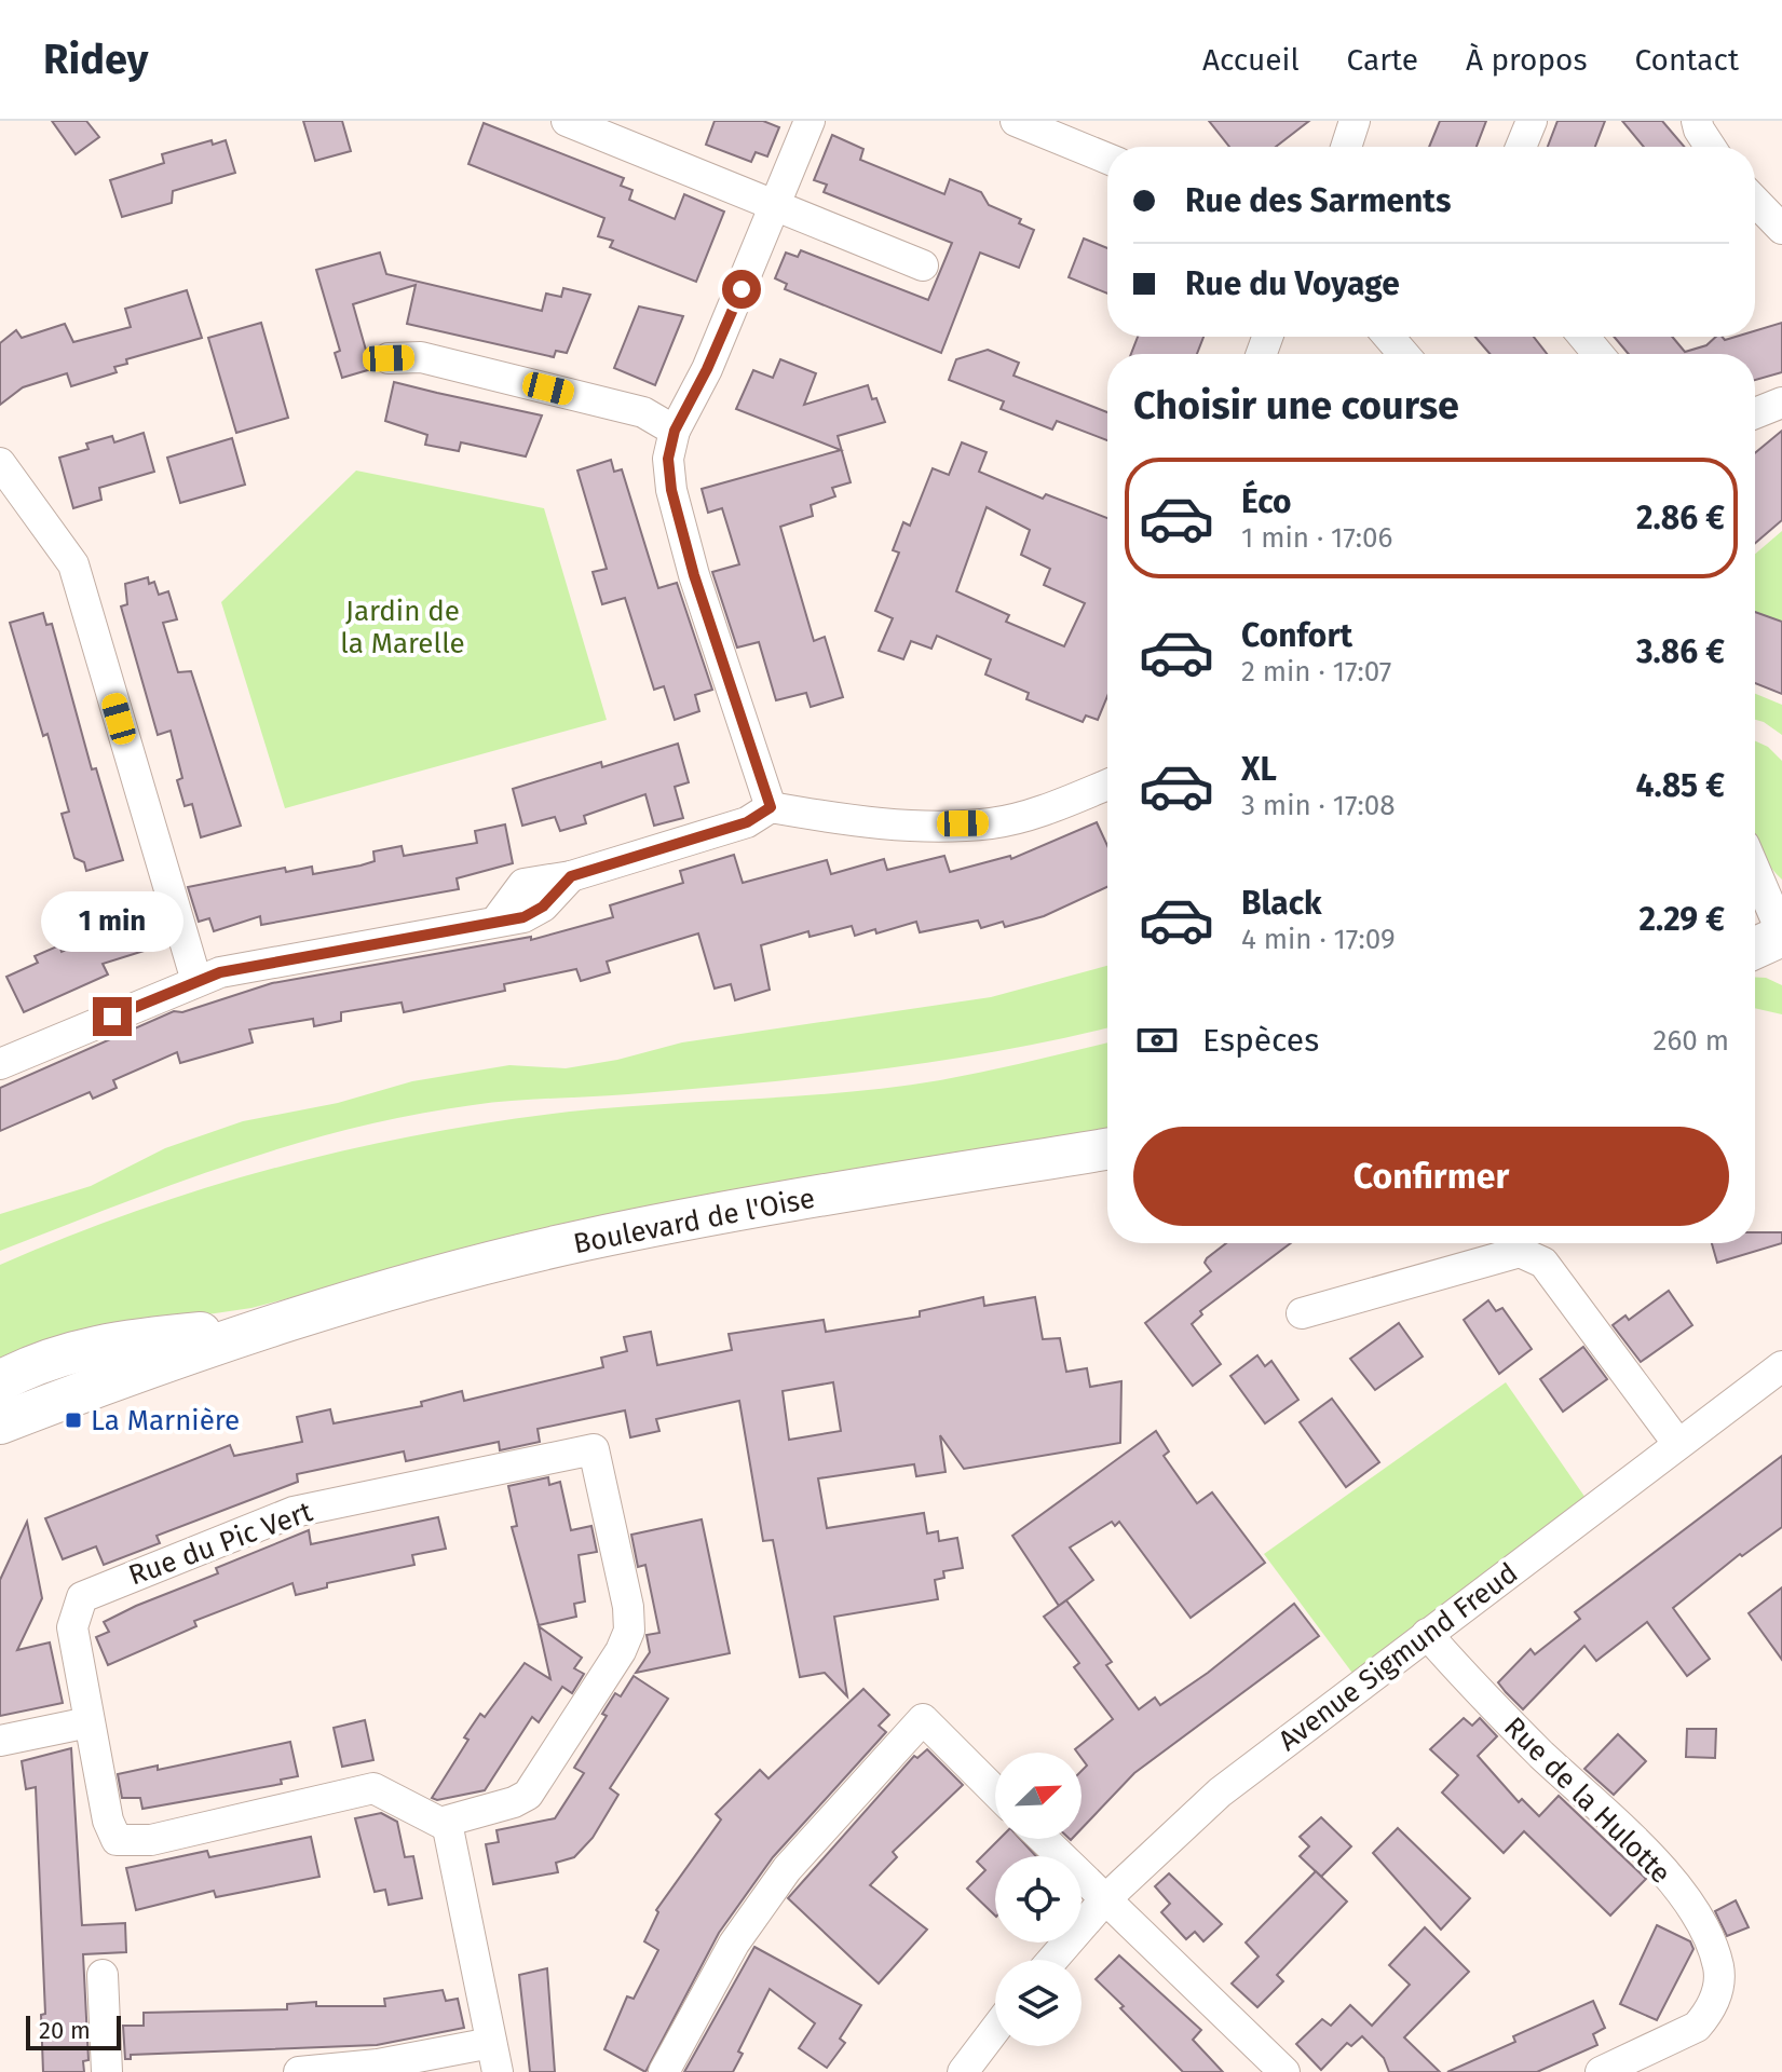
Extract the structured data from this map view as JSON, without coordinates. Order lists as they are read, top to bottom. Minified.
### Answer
{"streets":{"main road":["Boulevard de l'Oise"],"street":["Rue du Pic Vert","Avenue Sigmund Freud","Rue de la Hulotte"]},"crossings":[["Avenue Sigmund Freud","Rue de la Hulotte"]],"parks":["Jardin de la Marelle"],"places":{"transit":["La Marnière"]},"scale_bar":"20 m","north":"top right","page":{"header":"Ridey","nav":["Accueil","Carte","À propos","Contact"],"banner":["Rue des Sarments","Rue du Voyage"],"heading":"Choisir une course","list":[{"name":"Éco","note":"1 min · 17:06","value":"2.86 €"},{"name":"Confort","note":"2 min · 17:07","value":"3.86 €"},{"name":"XL","note":"3 min · 17:08","value":"4.85 €"},{"name":"Black","note":"4 min · 17:09","value":"2.29 €"}],"bubble":"1 min","pay":["Espèces","260 m"],"buttons":"Confirmer","scale":"20 m"}}
